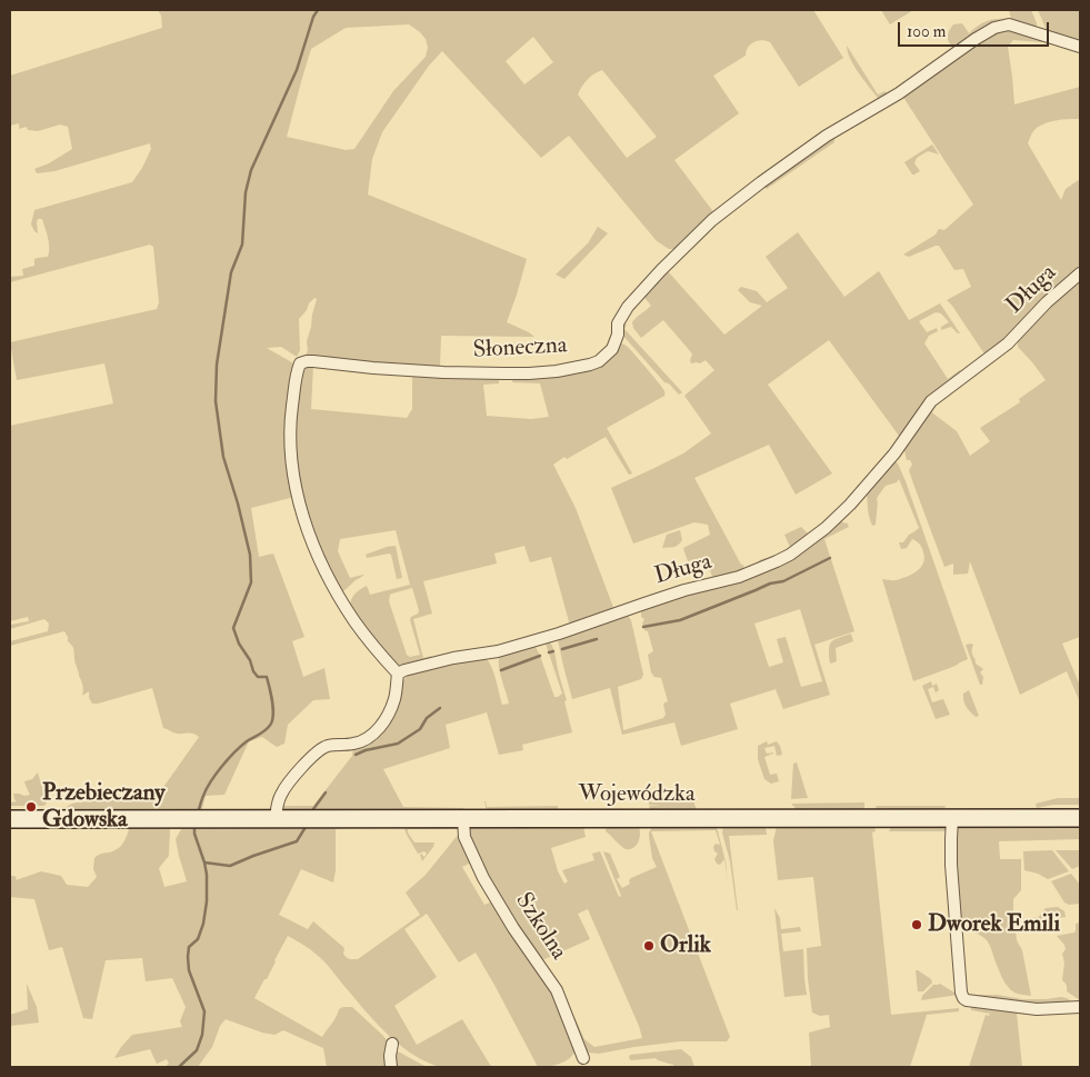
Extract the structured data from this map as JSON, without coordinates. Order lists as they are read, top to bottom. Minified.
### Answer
{"streets":{"main road":["Wojewódzka"],"street":["Długa","Słoneczna","Szkolna"]},"crossings":[["Długa","Słoneczna"],["Wojewódzka","Szkolna"]],"places":["Przebieczany Gdowska","Dworek Emili","Orlik"],"scale_bar":"100 m"}
